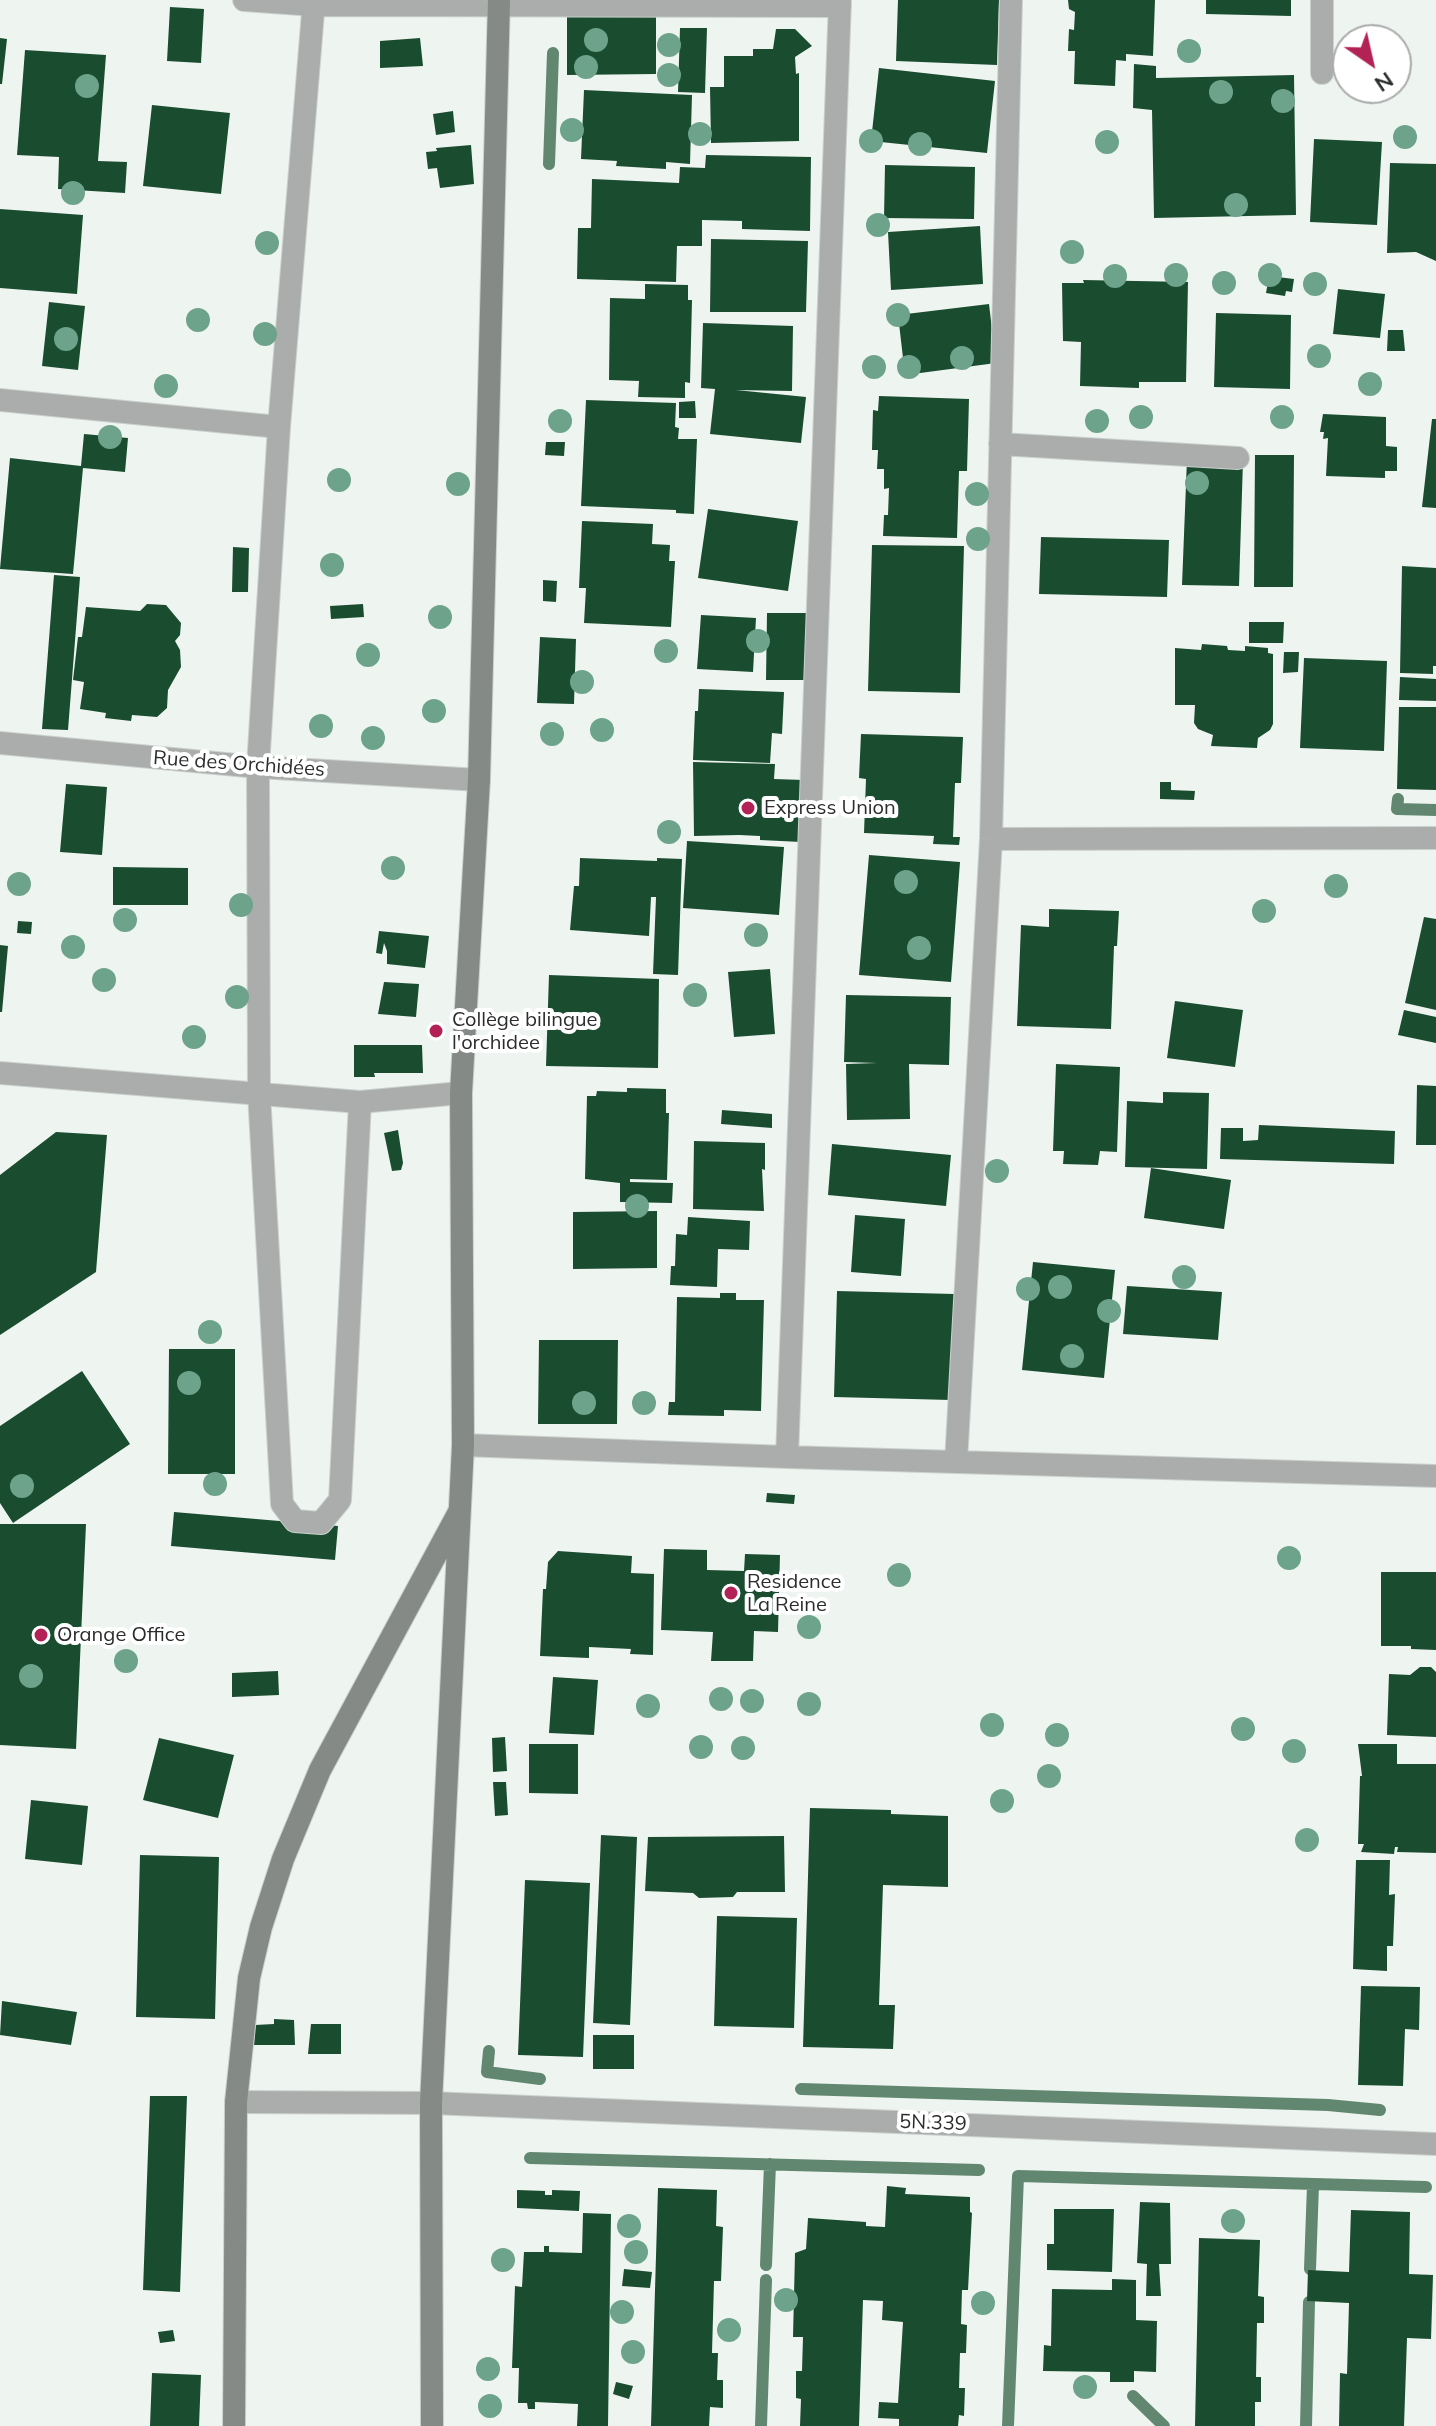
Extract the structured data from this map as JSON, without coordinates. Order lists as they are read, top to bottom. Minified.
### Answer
{"streets":{"street":["Rue des Orchidées","5N.339"]},"places":["Express Union","Collège bilingue l'orchidee","Residence La Reine","Orange Office"],"north":"bottom right"}
